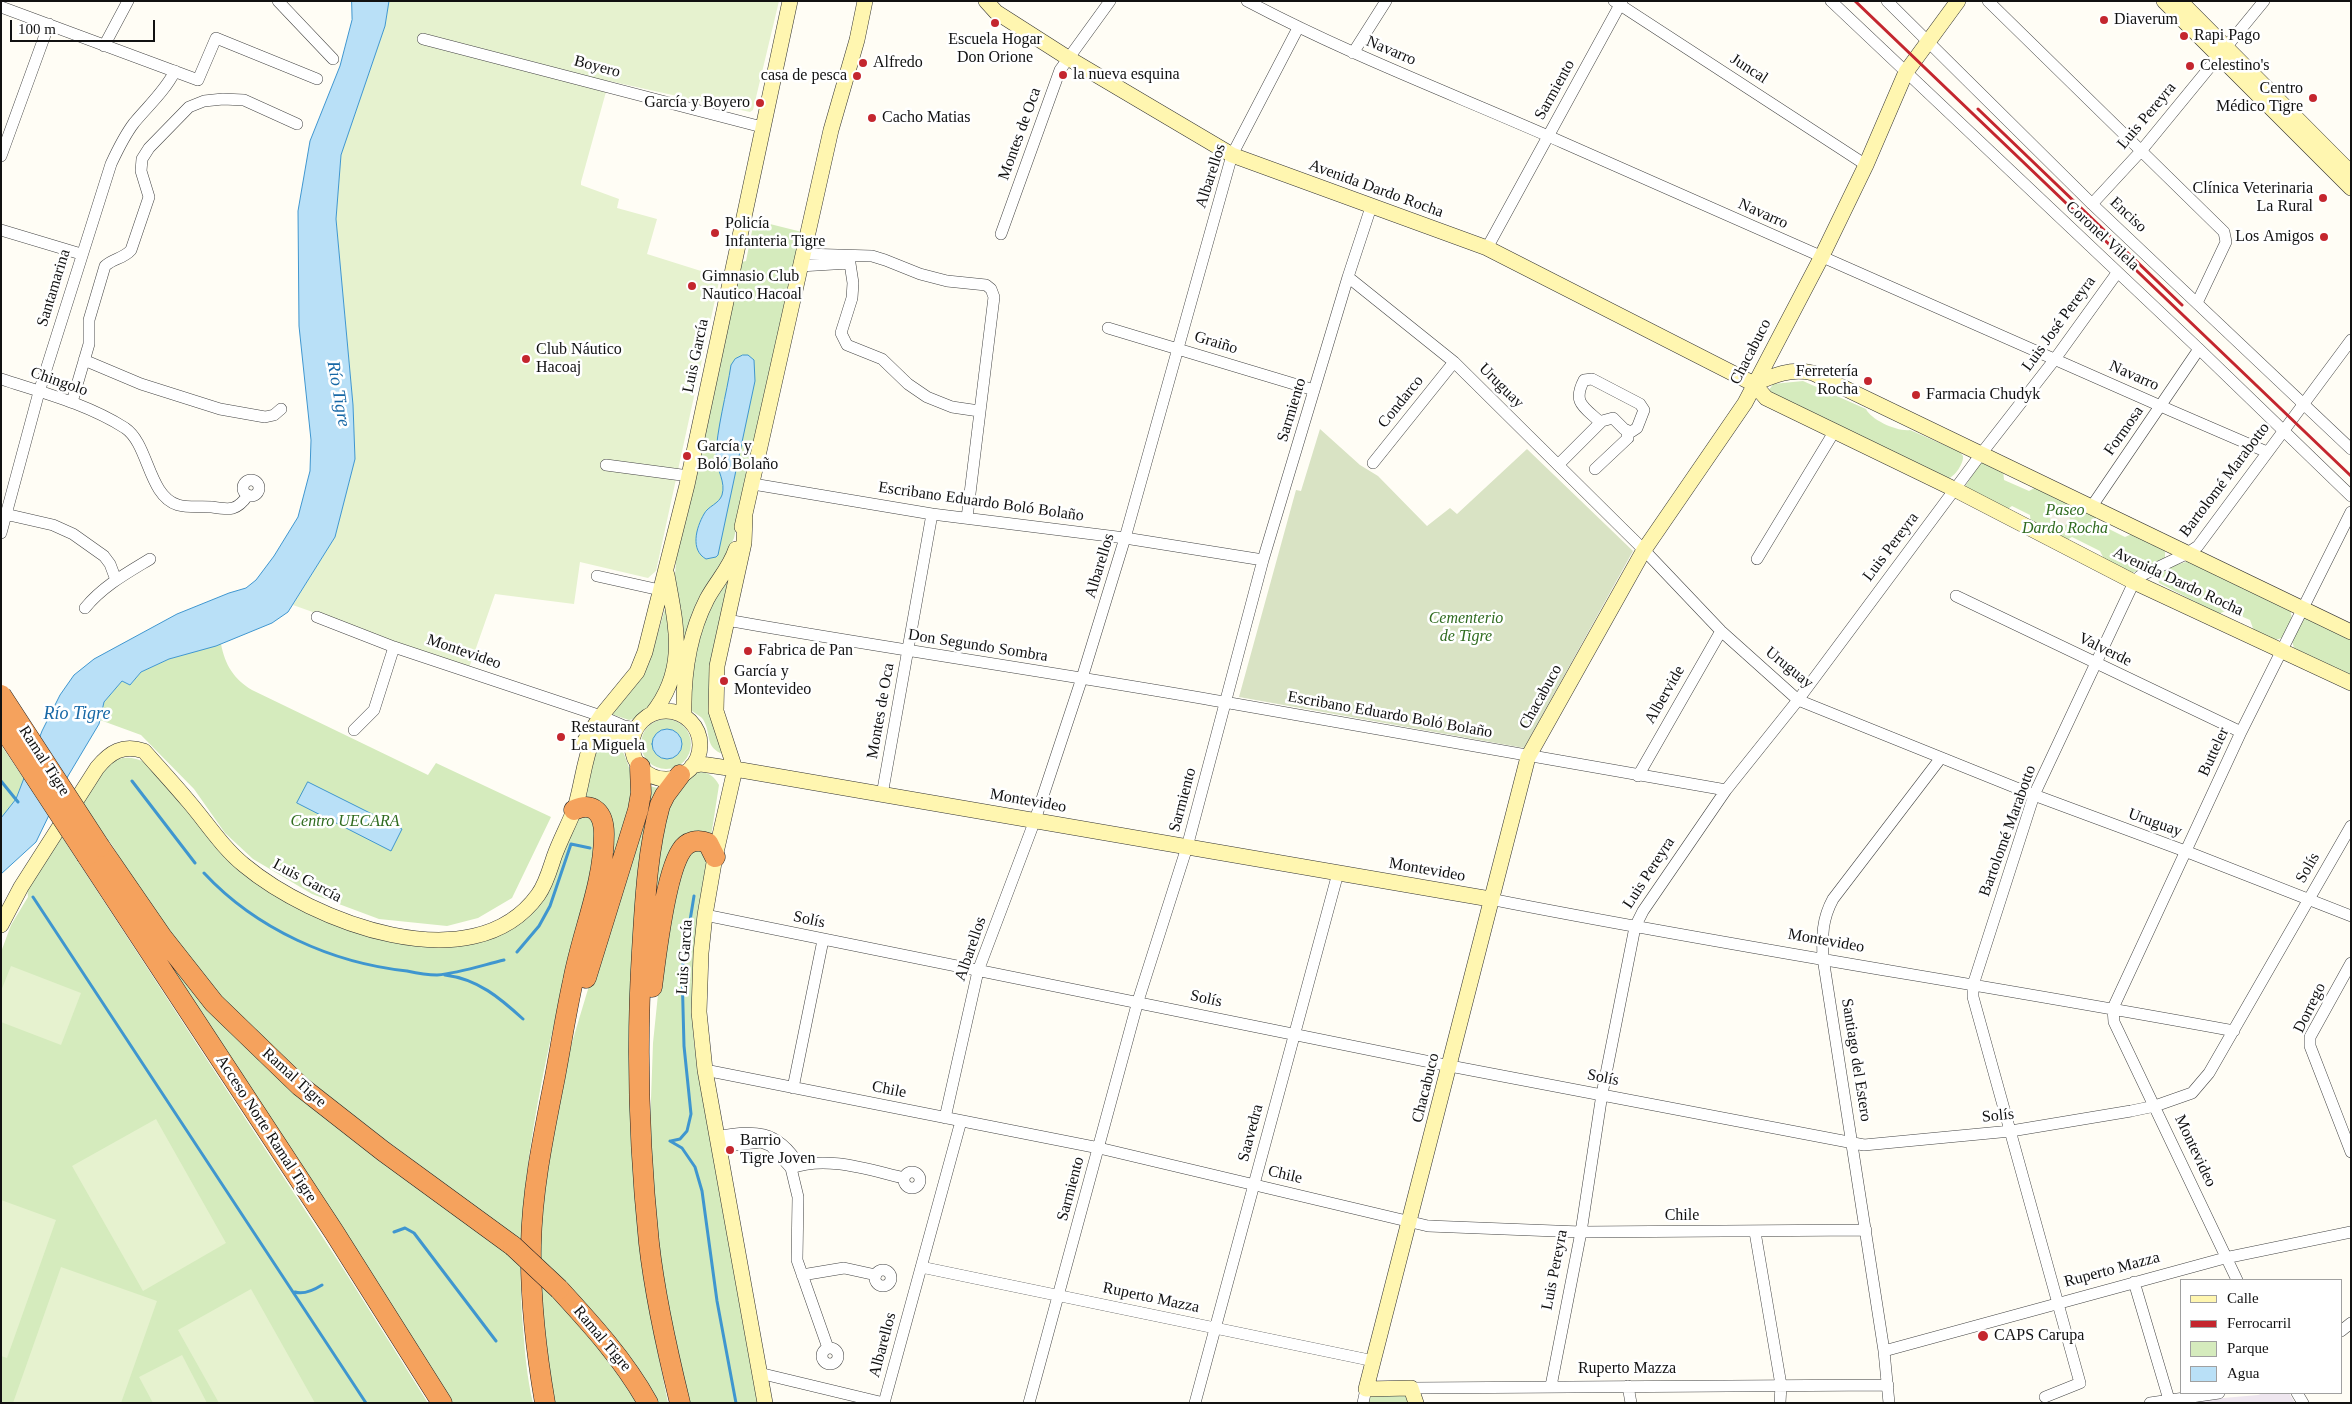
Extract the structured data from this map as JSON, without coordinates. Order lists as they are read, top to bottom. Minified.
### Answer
{"streets":{"highway":["Ramal Tigre","Acceso Norte Ramal Tigre"],"street":["Navarro","Boyero","Juncal","Sarmiento","Luis Pereyra","Montes de Oca","Albarellos","Avenida Dardo Rocha","Enciso","Coronel Vilela","Santamarina","Luis José Pereyra","Graiño","Chacabuco","Luis García","Chingolo","Uruguay","Condarco","Formosa","Bartolomé Marabotto","Escribano Eduardo Boló Bolaño","Don Segundo Sombra","Valverde","Montevideo","Albervide","Butteler","Solís","Dorrego","Santiago del Estero","Chile","Saavedra","Ruperto Mazza"]},"crossings":[["Navarro","Sarmiento"],["Navarro","Albarellos"],["Navarro","Luis José Pereyra"],["Navarro","Chacabuco"],["Navarro","Formosa"],["Navarro","Bartolomé Marabotto"],["Boyero","Luis García"],["Juncal","Sarmiento"],["Juncal","Chacabuco"],["Sarmiento","Avenida Dardo Rocha"],["Sarmiento","Graiño"],["Sarmiento","Uruguay"],["Sarmiento","Escribano Eduardo Boló Bolaño"],["Sarmiento","Don Segundo Sombra"],["Sarmiento","Montevideo"],["Sarmiento","Solís"],["Sarmiento","Chile"],["Sarmiento","Ruperto Mazza"],["Luis Pereyra","Avenida Dardo Rocha"],["Luis Pereyra","Enciso"],["Luis Pereyra","Luis José Pereyra"],["Luis Pereyra","Uruguay"],["Luis Pereyra","Escribano Eduardo Boló Bolaño"],["Luis Pereyra","Montevideo"],["Luis Pereyra","Solís"],["Luis Pereyra","Chile"],["Luis Pereyra","Ruperto Mazza"],["Montes de Oca","Avenida Dardo Rocha"],["Montes de Oca","Escribano Eduardo Boló Bolaño"],["Montes de Oca","Don Segundo Sombra"],["Montes de Oca","Montevideo"],["Albarellos","Avenida Dardo Rocha"],["Albarellos","Graiño"],["Albarellos","Escribano Eduardo Boló Bolaño"],["Albarellos","Don Segundo Sombra"],["Albarellos","Montevideo"],["Albarellos","Solís"],["Albarellos","Chile"],["Albarellos","Ruperto Mazza"],["Avenida Dardo Rocha","Luis José Pereyra"],["Avenida Dardo Rocha","Chacabuco"],["Avenida Dardo Rocha","Formosa"],["Avenida Dardo Rocha","Bartolomé Marabotto"],["Avenida Dardo Rocha","Butteler"],["Enciso","Chacabuco"],["Enciso","Bartolomé Marabotto"],["Coronel Vilela","Luis José Pereyra"],["Coronel Vilela","Chacabuco"],["Coronel Vilela","Formosa"],["Coronel Vilela","Bartolomé Marabotto"],["Santamarina","Chingolo"],["Chacabuco","Uruguay"],["Chacabuco","Escribano Eduardo Boló Bolaño"],["Chacabuco","Montevideo"],["Chacabuco","Solís"],["Chacabuco","Chile"],["Chacabuco","Ruperto Mazza"],["Luis García","Montevideo"],["Luis García","Solís"],["Luis García","Chile"],["Uruguay","Condarco"],["Uruguay","Bartolomé Marabotto"],["Uruguay","Albervide"],["Uruguay","Butteler"],["Uruguay","Solís"],["Uruguay","Santiago del Estero"],["Bartolomé Marabotto","Valverde"],["Bartolomé Marabotto","Montevideo"],["Bartolomé Marabotto","Solís"],["Bartolomé Marabotto","Ruperto Mazza"],["Escribano Eduardo Boló Bolaño","Don Segundo Sombra"],["Escribano Eduardo Boló Bolaño","Albervide"],["Valverde","Butteler"],["Montevideo","Butteler"],["Montevideo","Solís"],["Montevideo","Santiago del Estero"],["Montevideo","Saavedra"],["Montevideo","Ruperto Mazza"],["Ramal Tigre","Acceso Norte Ramal Tigre"],["Solís","Santiago del Estero"],["Solís","Saavedra"],["Santiago del Estero","Chile"],["Santiago del Estero","Ruperto Mazza"],["Chile","Saavedra"],["Saavedra","Ruperto Mazza"]],"water":["Río Tigre"],"parks":["Paseo Dardo Rocha","Cementerio de Tigre","Centro UECARA"],"places":["Diaverum","Escuela Hogar Don Orione","Rapi Pago","Alfredo","Celestino's","la nueva esquina","casa de pesca","Centro Médico Tigre","García y Boyero","Cacho Matias","Clínica Veterinaria La Rural","Policía Infanteria Tigre","Los Amigos","Gimnasio Club Nautico Hacoal","Club Náutico Hacoaj","Ferretería Rocha","Farmacia Chudyk","García y Boló Bolaño","Fabrica de Pan","García y Montevideo","Restaurant La Miguela","Barrio Tigre Joven","CAPS Carupa"],"legend":["Calle","Ferrocarril","Parque","Agua"],"scale_bar":"100 m"}
